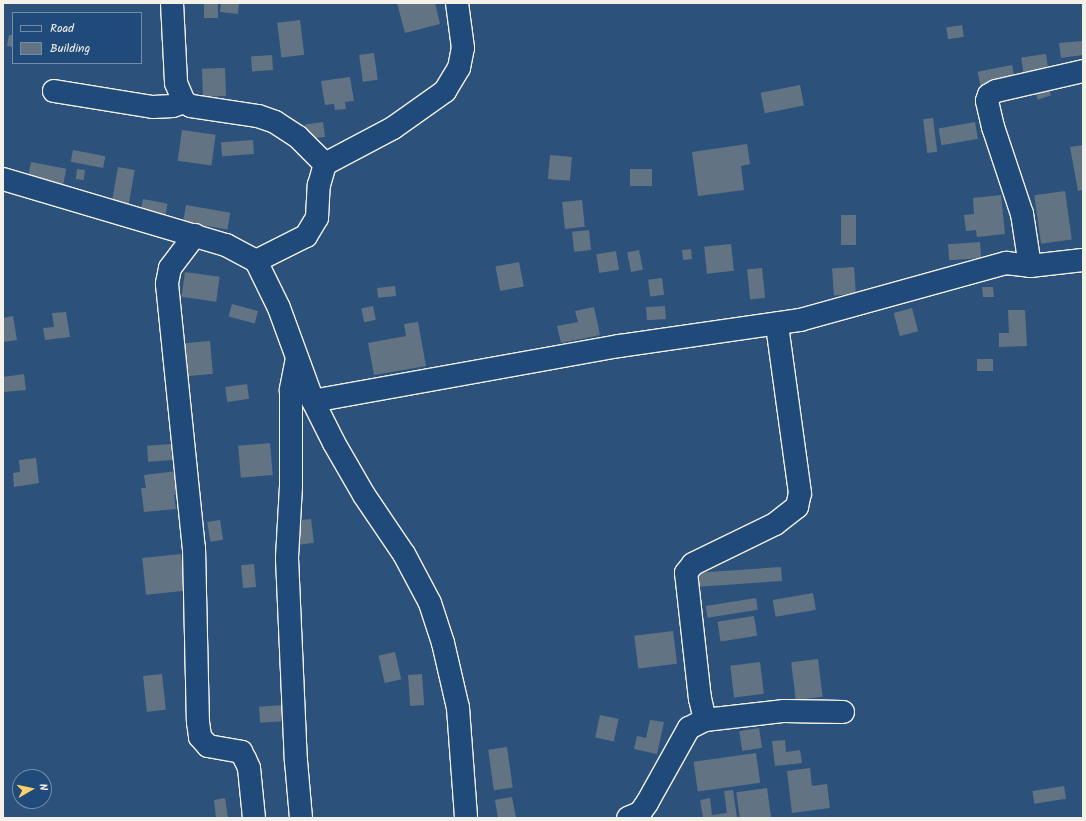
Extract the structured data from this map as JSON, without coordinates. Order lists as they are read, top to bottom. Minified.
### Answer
{"legend":["Road","Building"],"north":"right"}
